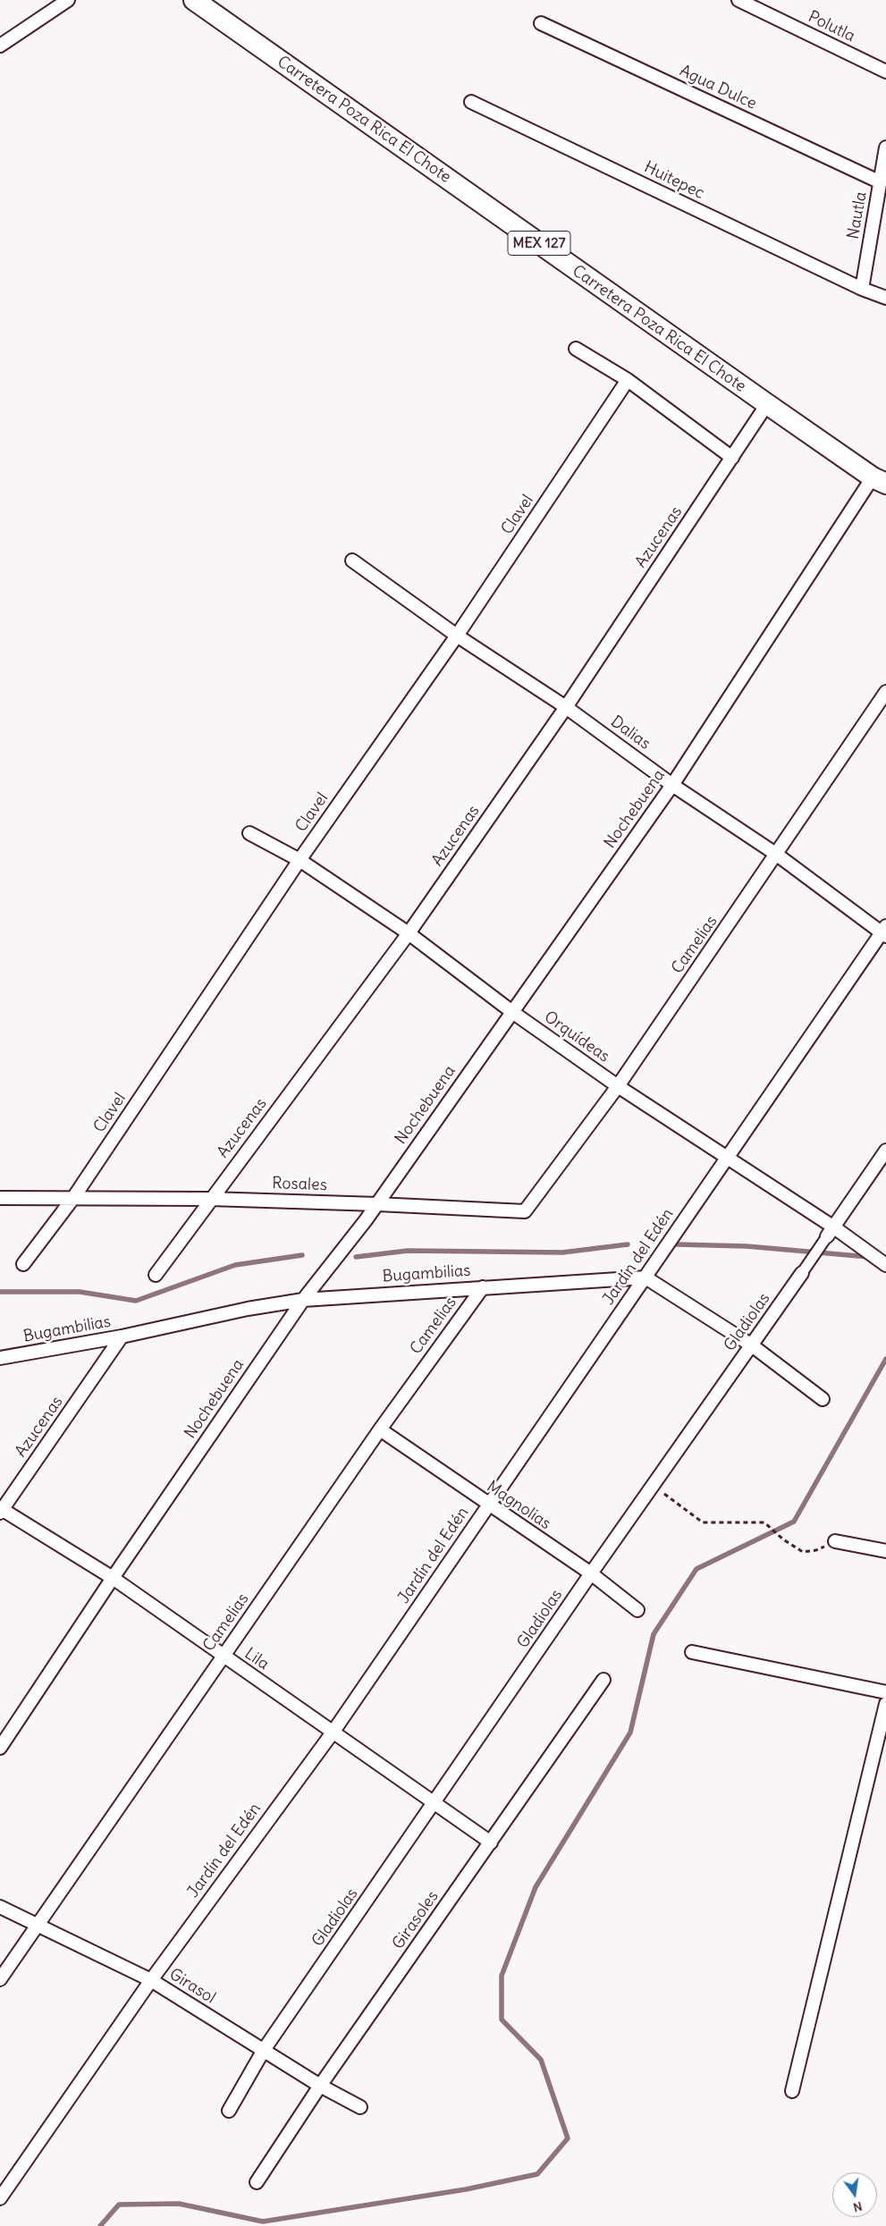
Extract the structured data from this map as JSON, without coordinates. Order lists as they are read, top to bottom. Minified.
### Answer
{"streets":{"main road":["Carretera Poza Rica El Chote","MEX 127"],"street":["Polutla","Agua Dulce","Huitepec","Nautla","Clavel","Azucenas","Dalias","Nochebuena","Camelias","Orquídeas","Rosales","Jardín del Edén","Bugambilias","Gladiolas","Magnolias","Lila","Girasoles","Girasol"]},"crossings":[["Agua Dulce","Nautla"],["Carretera Poza Rica El Chote","Azucenas"],["Carretera Poza Rica El Chote","Nochebuena"],["Huitepec","Nautla"],["Clavel","Dalias"],["Clavel","Orquídeas"],["Clavel","Rosales"],["Azucenas","Dalias"],["Azucenas","Orquídeas"],["Azucenas","Rosales"],["Azucenas","Bugambilias"],["Azucenas","Lila"],["Dalias","Nochebuena"],["Dalias","Camelias"],["Dalias","Jardín del Edén"],["Nochebuena","Orquídeas"],["Nochebuena","Rosales"],["Nochebuena","Bugambilias"],["Nochebuena","Lila"],["Camelias","Orquídeas"],["Camelias","Rosales"],["Camelias","Bugambilias"],["Camelias","Magnolias"],["Camelias","Lila"],["Camelias","Girasol"],["Orquídeas","Jardín del Edén"],["Orquídeas","Gladiolas"],["Jardín del Edén","Bugambilias"],["Jardín del Edén","Magnolias"],["Jardín del Edén","Lila"],["Jardín del Edén","Girasol"],["Gladiolas","Magnolias"],["Gladiolas","Lila"],["Gladiolas","Girasol"],["Lila","Girasoles"],["Girasoles","Girasol"]],"north":"bottom"}
